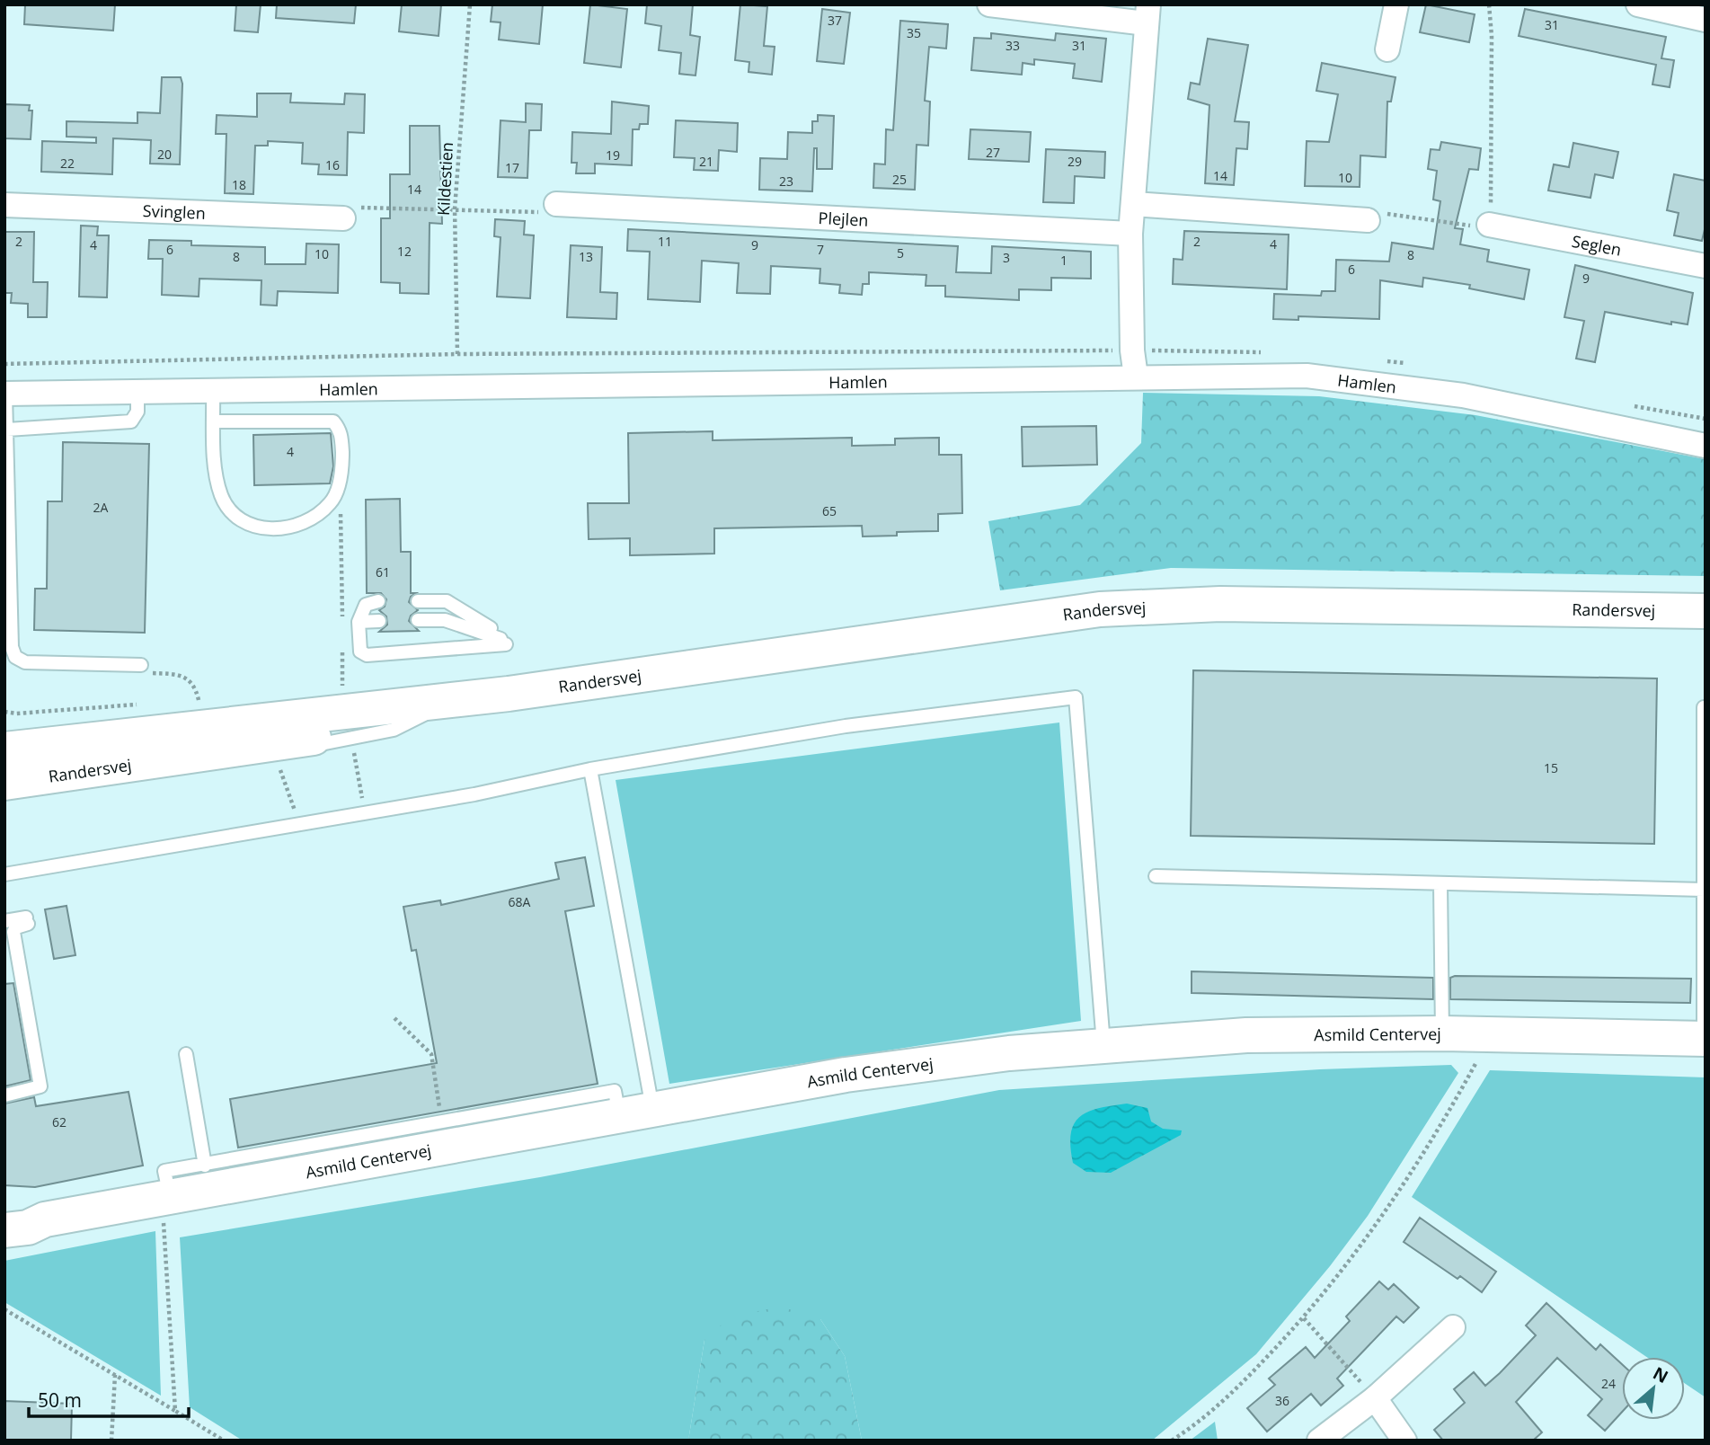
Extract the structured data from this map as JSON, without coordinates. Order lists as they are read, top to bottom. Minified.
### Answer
{"streets":{"street":["Svinglen","Plejlen","Seglen","Hamlen","Randersvej","Asmild Centervej"],"path":["Kildestien"]},"house_numbers":["37","31","35","33","31","27","20","19","21","29","22","16","17","14","10","25","23","18","14","2","11","2","4","4","9","6","7","12","5","10","8","8","13","3","1","6","9","4","2A","65","61","15","68A","62","24","36"],"scale_bar":"50 m","north":"top right"}
